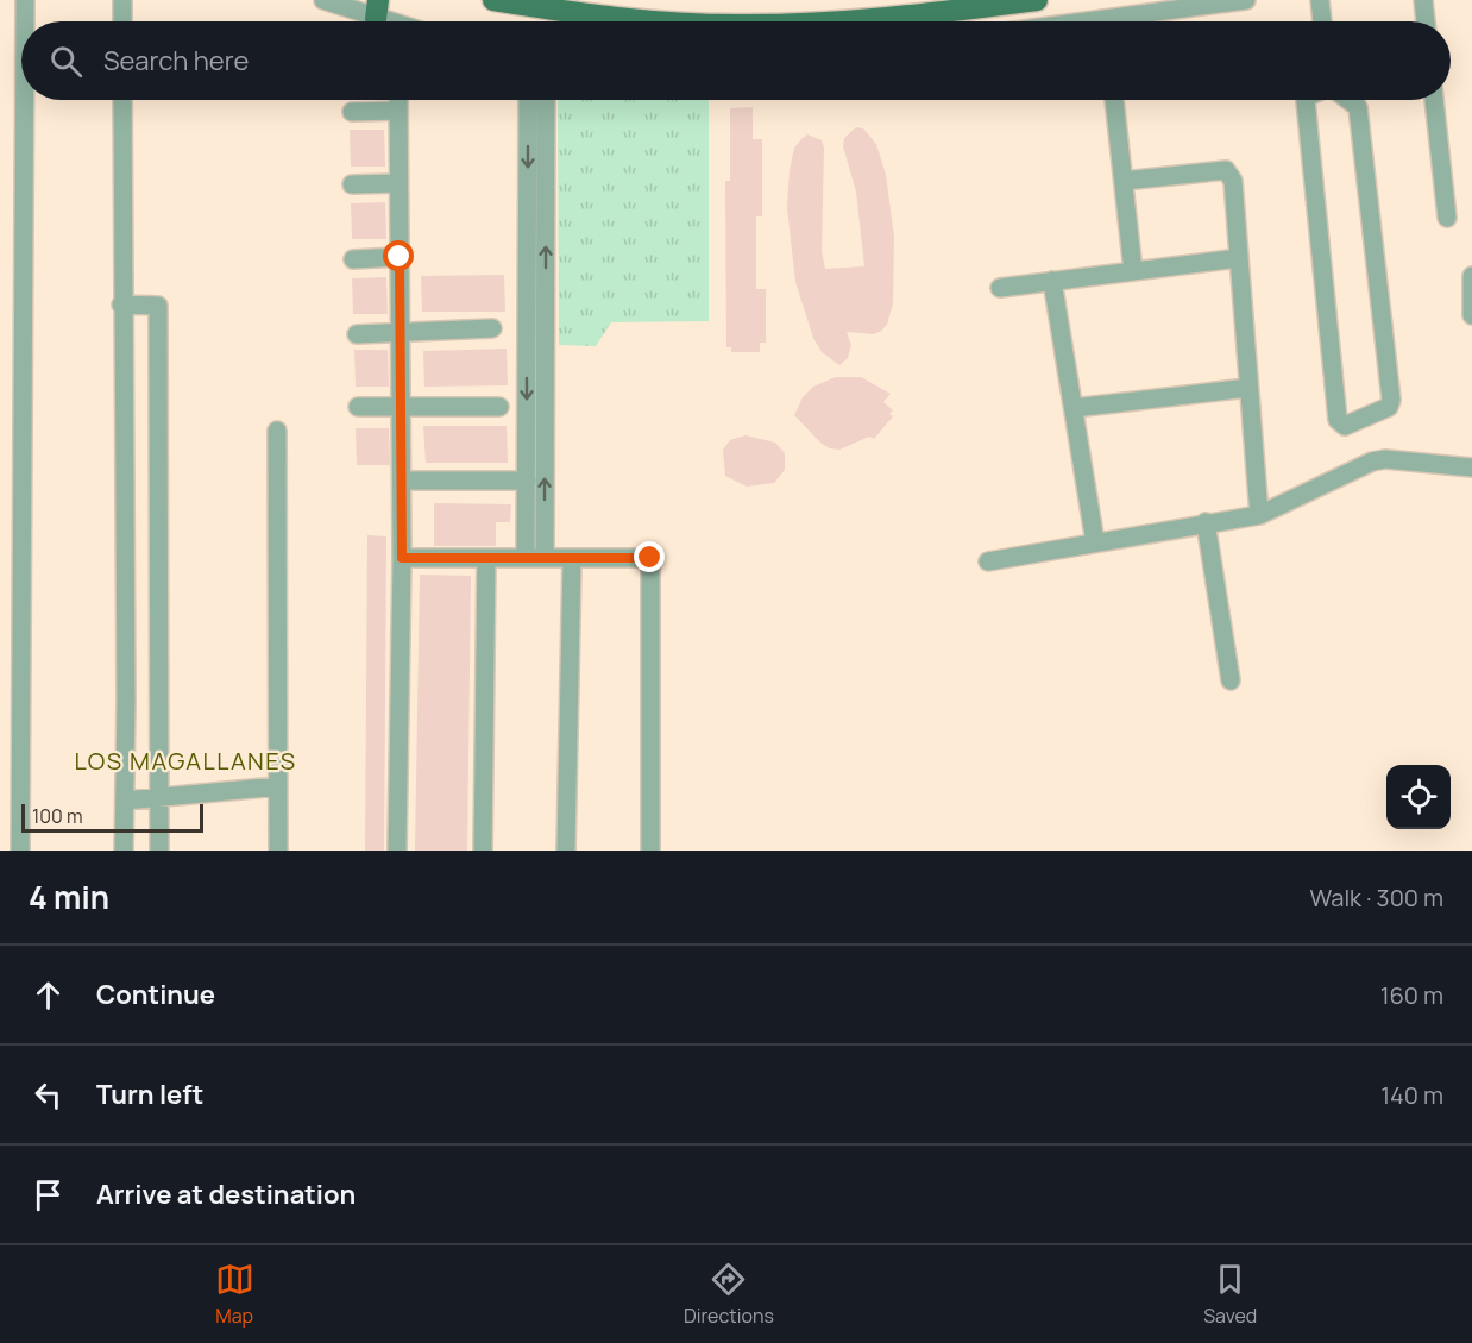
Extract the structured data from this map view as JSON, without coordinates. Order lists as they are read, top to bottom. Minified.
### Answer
{"districts":["LOS MAGALLANES"],"scale_bar":"100 m","page":{"search":"Search here","scale":"100 m","heading":["4 min","Walk · 300 m"],"list":[["Continue","160 m"],["Turn left","140 m"],"Arrive at destination"],"nav":["Map","Directions","Saved"]}}
